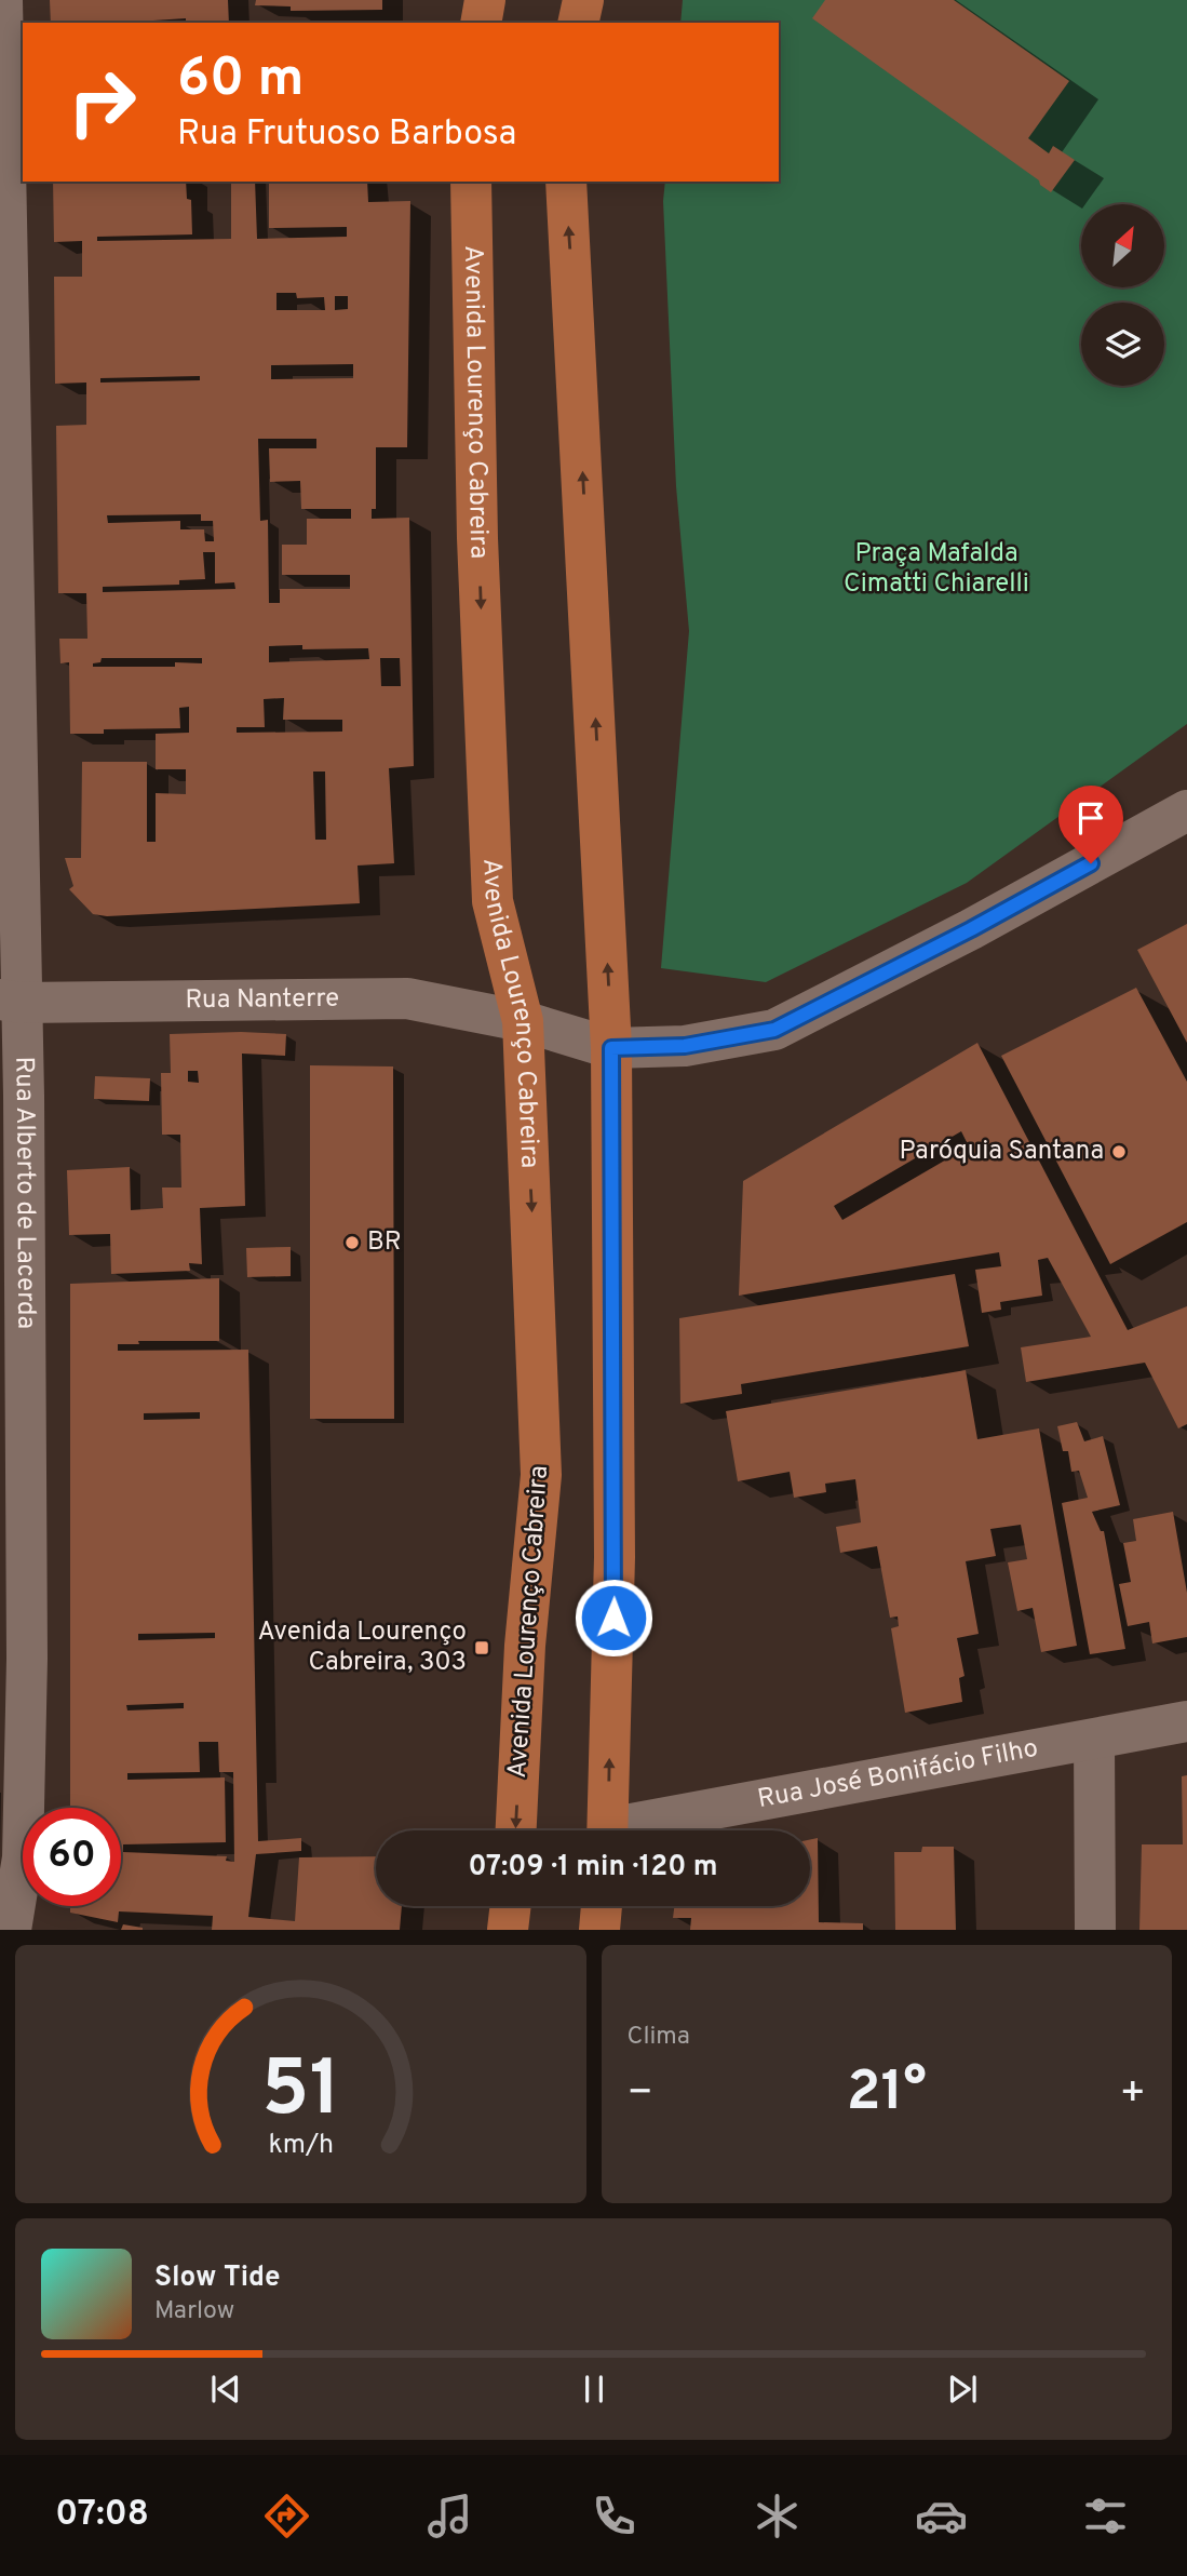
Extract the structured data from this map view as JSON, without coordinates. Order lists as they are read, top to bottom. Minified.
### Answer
{"streets":{"main road":["Avenida Lourenço Cabreira"],"street":["Rua Nanterre","Rua Alberto de Lacerda","Rua José Bonifácio Filho"]},"crossings":[["Avenida Lourenço Cabreira","Rua Nanterre"],["Rua Nanterre","Rua Alberto de Lacerda"]],"parks":["Praça Mafalda Cimatti Chiarelli"],"places":{"other":["Paróquia Santana","BR"],"transit":["Avenida Lourenço Cabreira, 303"]},"north":"top right","page":{"turn":["60 m","Rua Frutuoso Barbosa"],"limit":"60","trip":"07:09 · 1 min · 120 m","tile":"Clima","heat":["−","21°","+"],"song":["Slow Tide","Marlow"],"tabs":"07:08","gauge":["51","km/h"]}}
